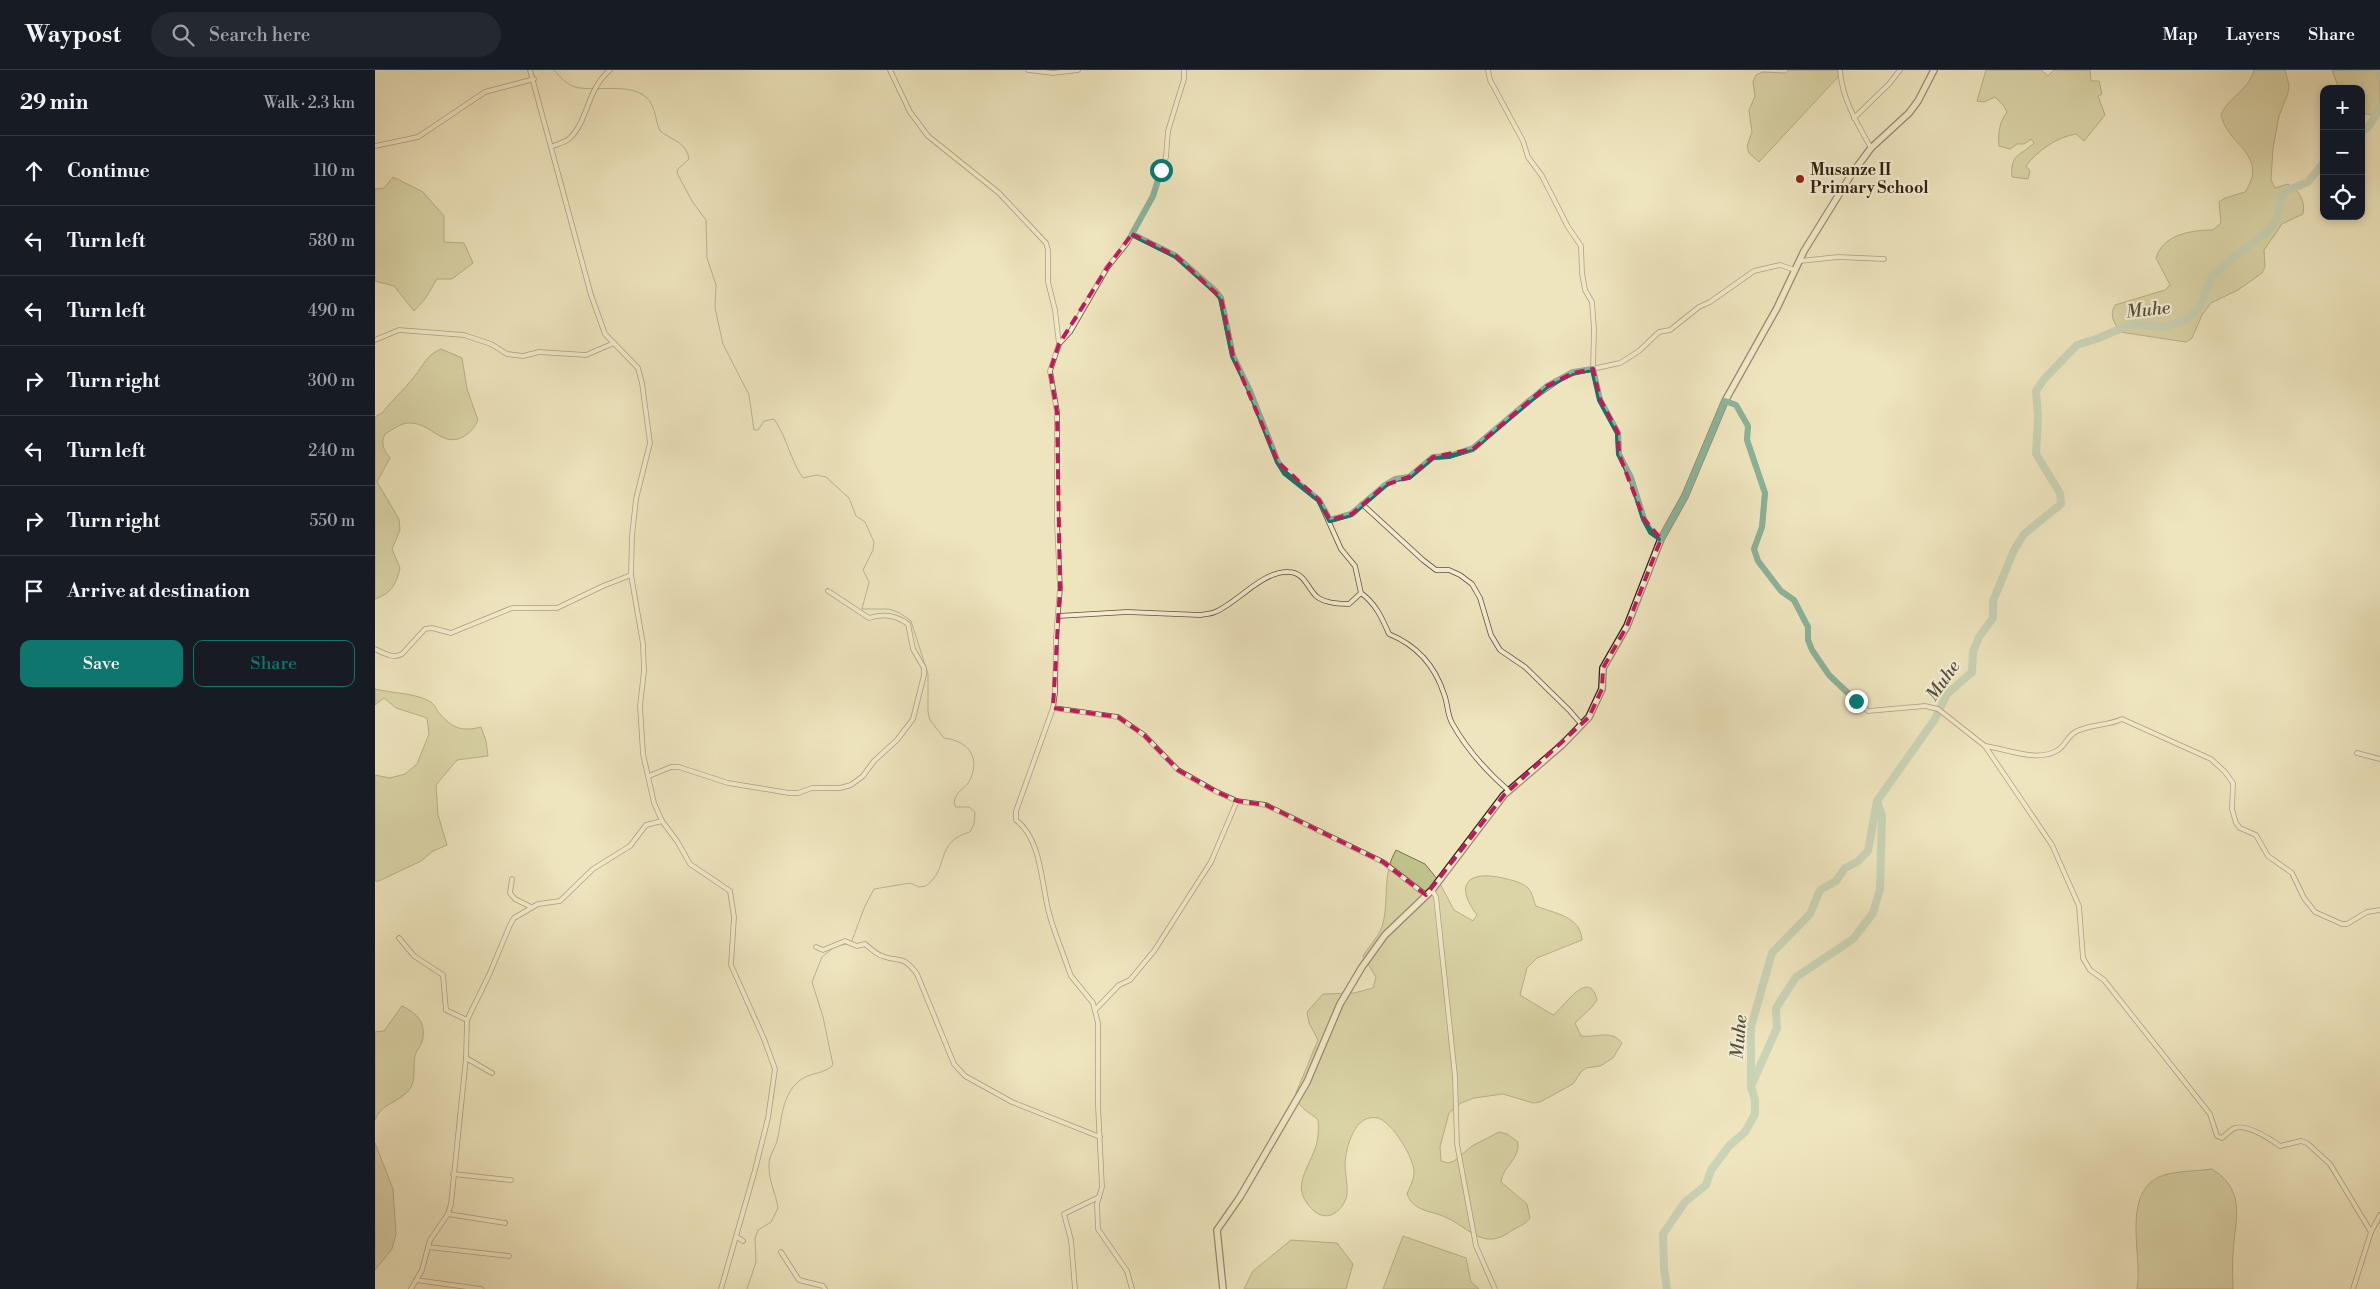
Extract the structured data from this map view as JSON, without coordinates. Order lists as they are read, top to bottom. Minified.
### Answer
{"water":["Muhe"],"places":["Musanze II Primary School"],"page":{"header":"Waypost","search":"Search here","nav":["Map","Layers","Share"],"heading":["29 min","Walk · 2.3 km"],"map_buttons":["+","−"],"list":[["Continue","110 m"],["Turn left","580 m"],["Turn left","490 m"],["Turn right","300 m"],["Turn left","240 m"],["Turn right","550 m"],"Arrive at destination"],"buttons":["Save","Share"]}}
